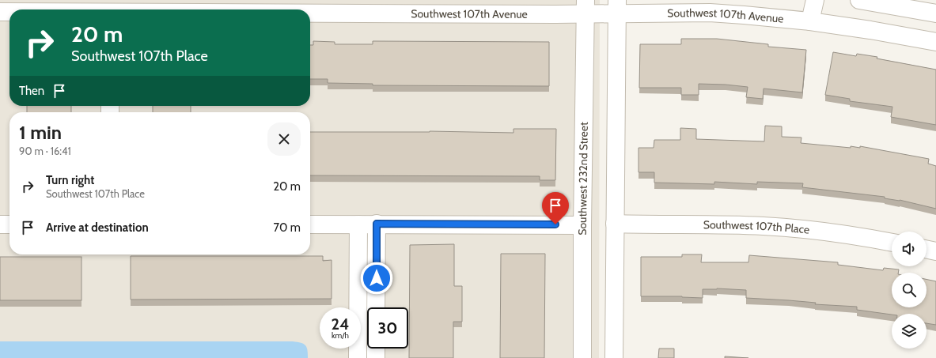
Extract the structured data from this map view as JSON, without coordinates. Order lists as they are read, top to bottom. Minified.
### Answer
{"streets":{"street":["Southwest 107th Avenue","Southwest 232nd Street","Southwest 107th Place"]},"crossings":[["Southwest 107th Avenue","Southwest 232nd Street"]],"page":{"turn":["20 m","Southwest 107th Place"],"then":"Then","heading":["1 min","90 m · 16:41"],"list":[{"name":"Turn right","note":"Southwest 107th Place","value":"20 m"},{"name":"Arrive at destination","value":"70 m"}],"speed":"24 km/h","limit":"30"}}
